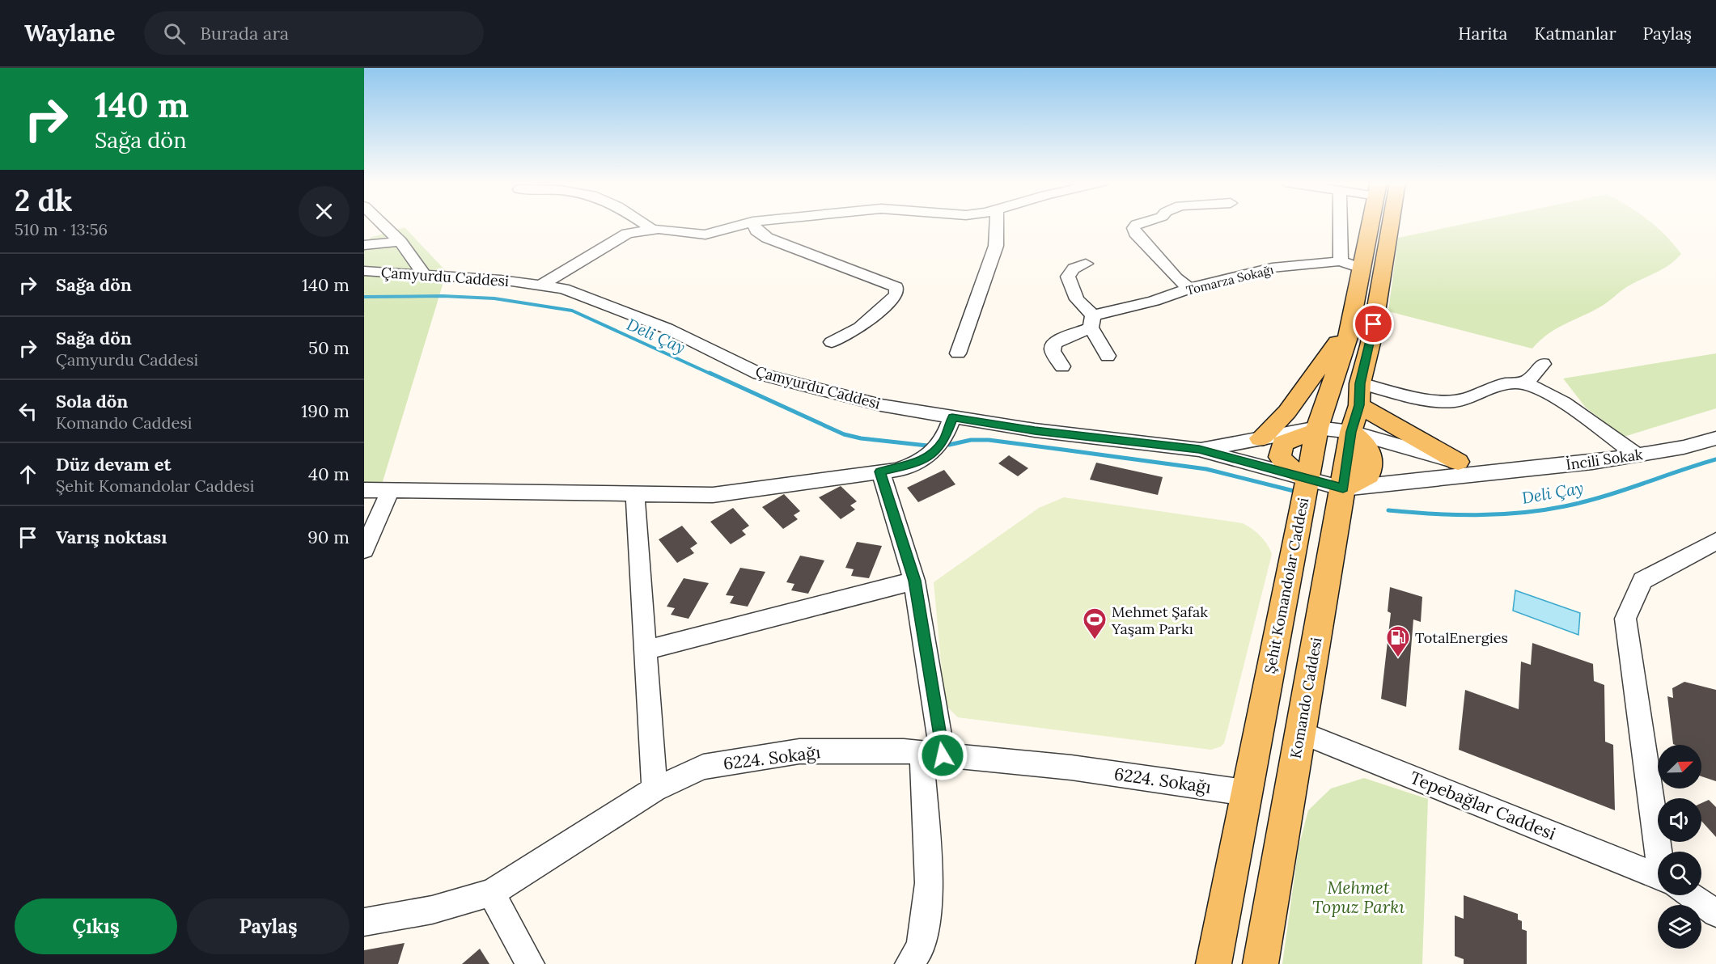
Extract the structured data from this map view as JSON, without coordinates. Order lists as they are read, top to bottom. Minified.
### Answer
{"streets":{"main road":["Şehit Komandolar Caddesi","Komando Caddesi"],"street":["Çamyurdu Caddesi","Tomarza Sokağı","İncili Sokak","6224. Sokağı","Tepebağlar Caddesi"]},"crossings":[["Çamyurdu Caddesi","İncili Sokak"],["Çamyurdu Caddesi","Şehit Komandolar Caddesi"],["Çamyurdu Caddesi","Komando Caddesi"],["Tomarza Sokağı","Şehit Komandolar Caddesi"],["İncili Sokak","Komando Caddesi"],["Şehit Komandolar Caddesi","6224. Sokağı"],["Komando Caddesi","Tepebağlar Caddesi"]],"water":["Deli Çay"],"parks":["Mehmet Topuz Parkı"],"places":{"sports":["Mehmet Şafak Yaşam Parkı"],"fuel station":["TotalEnergies"]},"north":"top right","page":{"header":"Waylane","search":"Burada ara","nav":["Harita","Katmanlar","Paylaş"],"turn":["140 m","Sağa dön"],"heading":["2 dk","510 m · 13:56"],"list":[{"name":"Sağa dön","value":"140 m"},{"name":"Sağa dön","note":"Çamyurdu Caddesi","value":"50 m"},{"name":"Sola dön","note":"Komando Caddesi","value":"190 m"},{"name":"Düz devam et","note":"Şehit Komandolar Caddesi","value":"40 m"},{"name":"Varış noktası","value":"90 m"}],"buttons":["Çıkış","Paylaş"]}}
